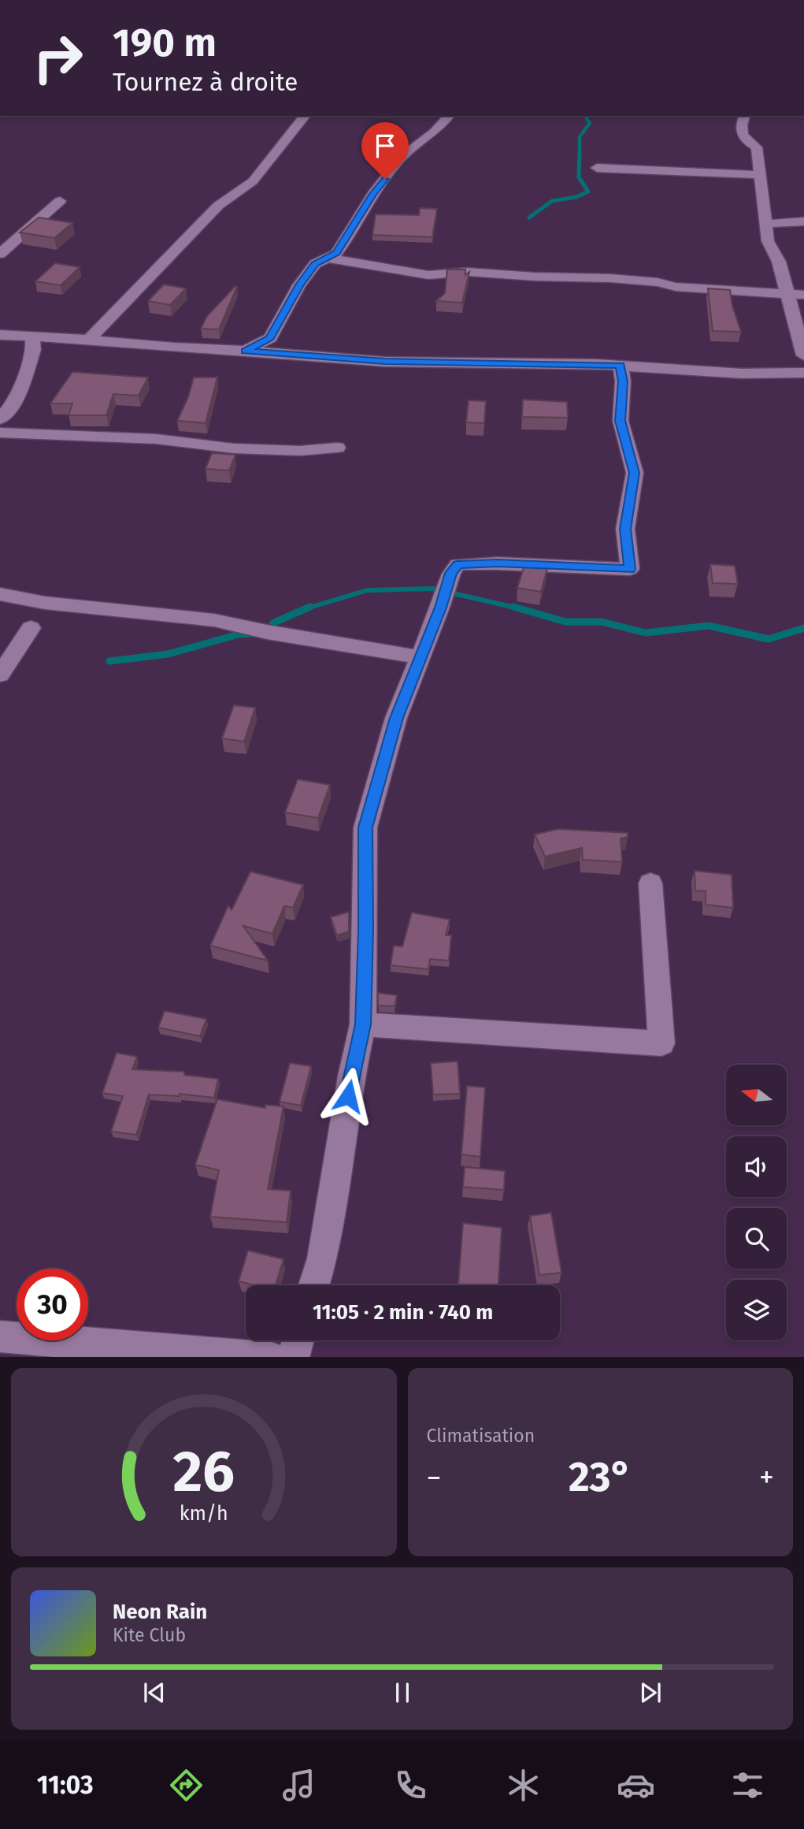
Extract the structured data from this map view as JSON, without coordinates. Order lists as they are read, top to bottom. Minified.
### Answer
{"north":"left","page":{"turn":["190 m","Tournez à droite"],"limit":"30","trip":"11:05 · 2 min · 740 m","tile":"Climatisation","heat":["−","23°","+"],"song":["Neon Rain","Kite Club"],"tabs":"11:03","gauge":["26","km/h"]}}
